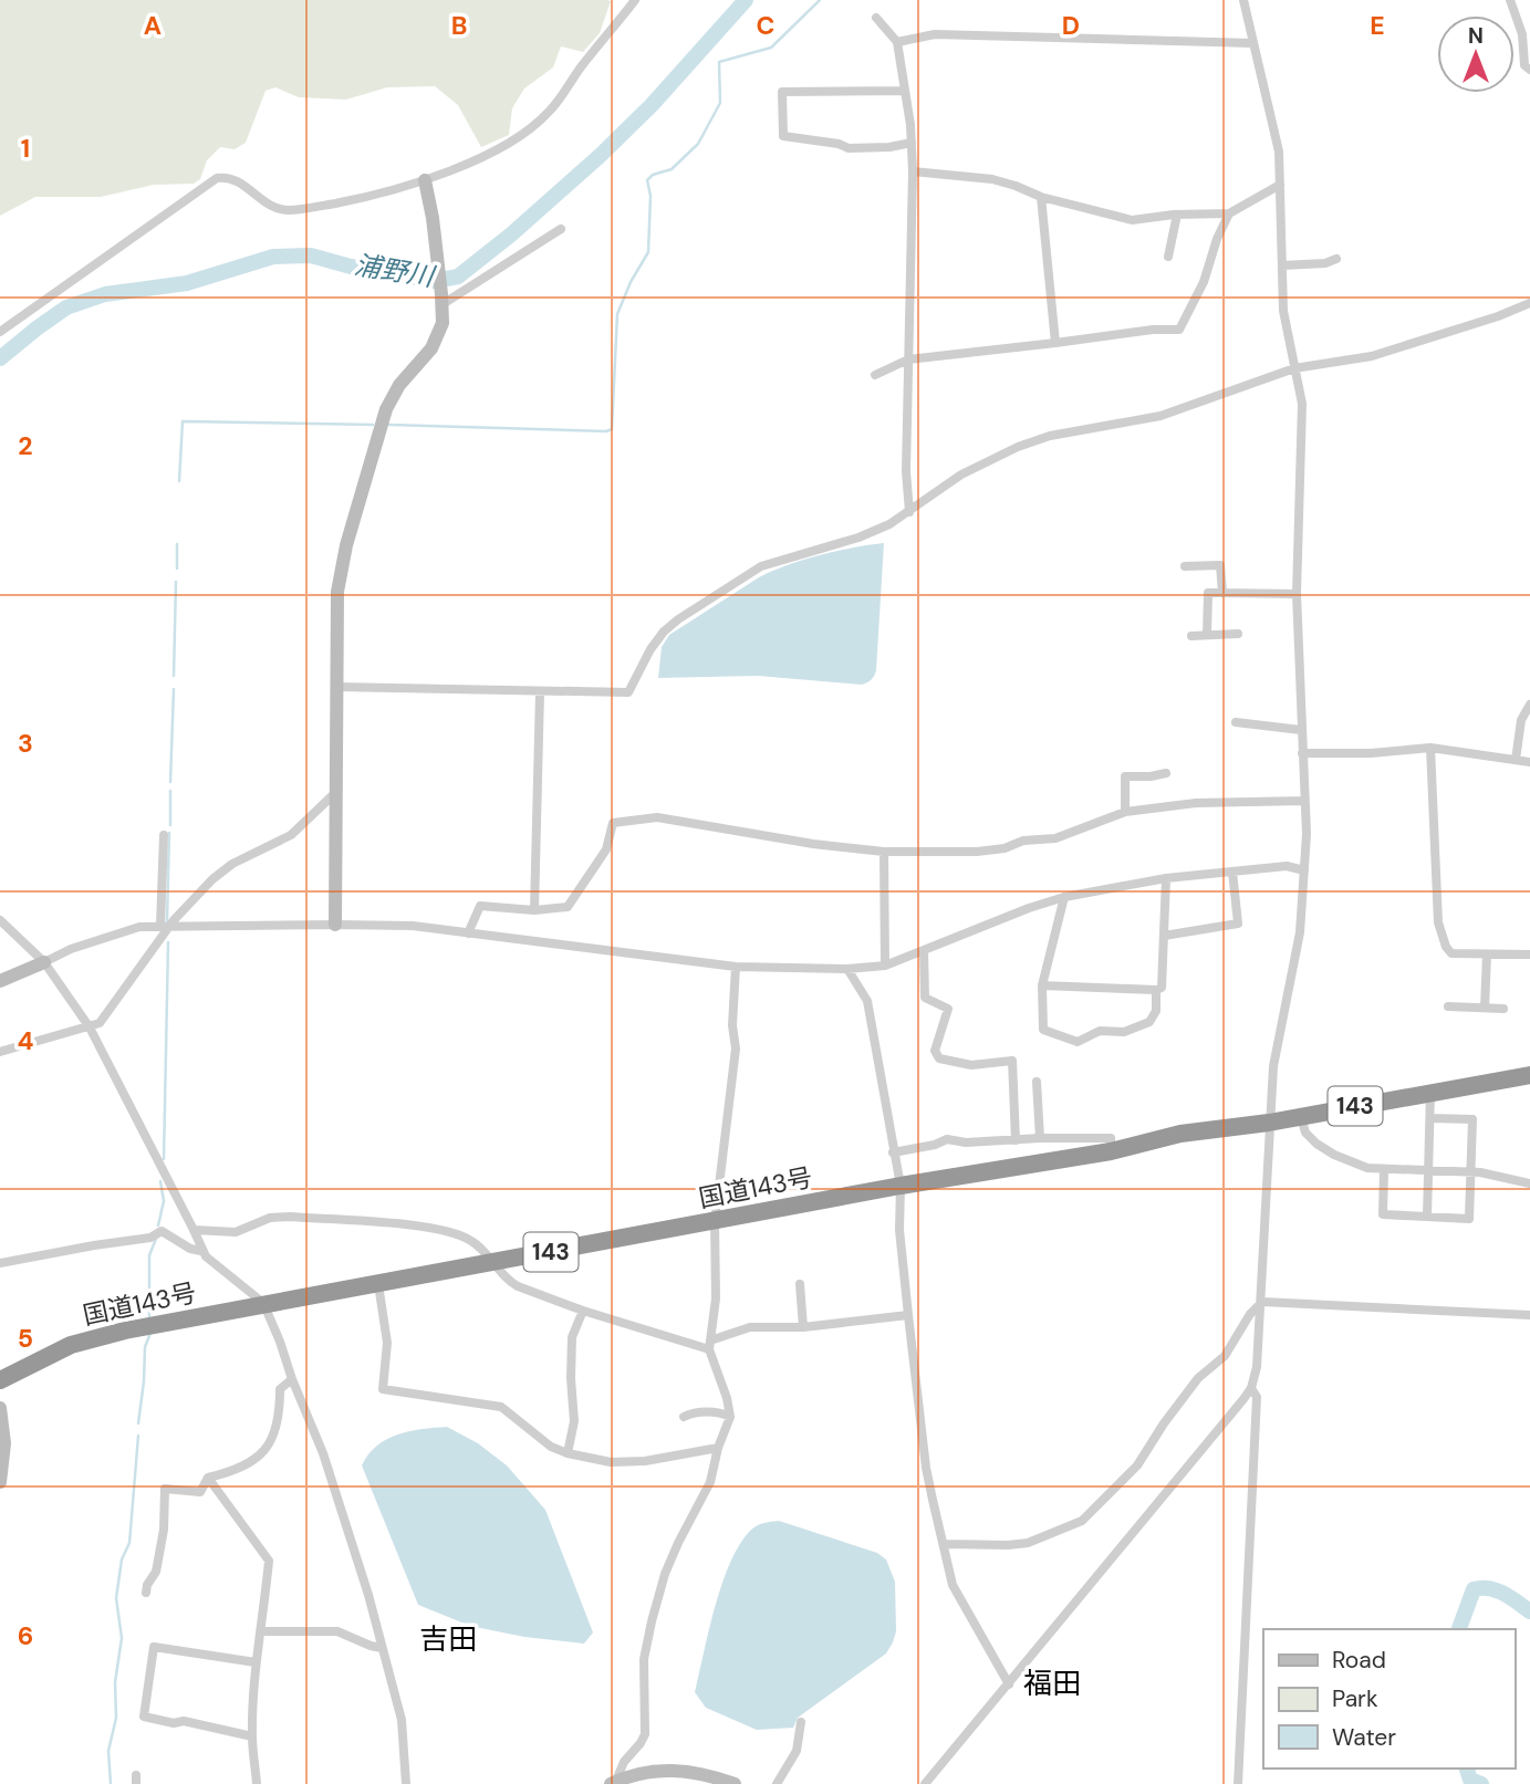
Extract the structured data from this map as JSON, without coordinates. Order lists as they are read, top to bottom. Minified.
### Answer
{"streets":{"highway":["143","国道143号"]},"districts":["吉田","福田"],"water":["浦野川"],"legend":["Road","Park","Water"],"north":"top","grid":{"columns":["A","B","C","D","E"],"rows":["1","2","3","4","5","6"]}}
